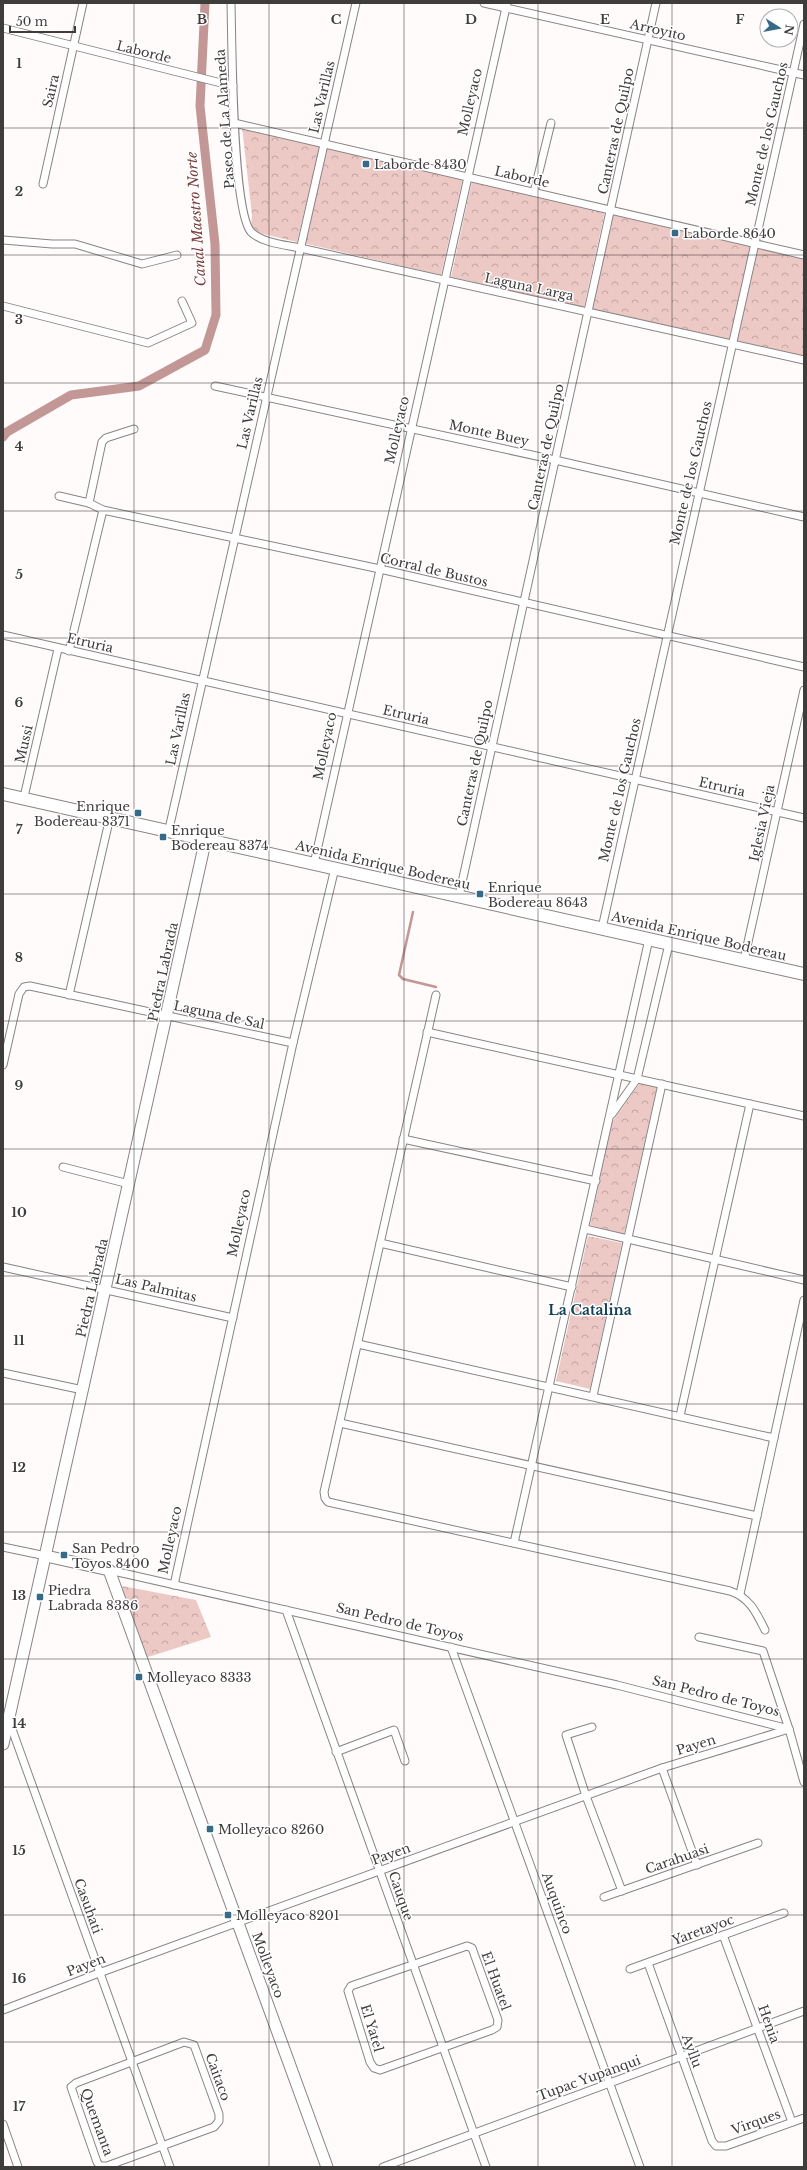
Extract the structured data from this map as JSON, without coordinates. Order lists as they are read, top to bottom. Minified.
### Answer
{"streets":{"main road":["Molleyaco","Avenida Enrique Bodereau","Piedra Labrada","San Pedro de Toyos"],"street":["Arroyito","Laborde","Saira","Las Varillas","Paseo de La Alameda","Canteras de Quilpo","Monte de los Gauchos","Laguna Larga","Monte Buey","Corral de Bustos","Etruria","Mussi","Iglesia Vieja","Laguna de Sal","Las Palmitas","Payen","Carahuasi","Cauque","Auquinco","Casuhati","Yaretayoc","El Huatel","Henia","El Yatel","Ayllu","Caitaco","Tupac Yupanqui","Quemanta","Virques"]},"crossings":[["Arroyito","Molleyaco"],["Arroyito","Canteras de Quilpo"],["Arroyito","Monte de los Gauchos"],["Laborde","Saira"],["Laborde","Las Varillas"],["Laborde","Molleyaco"],["Laborde","Paseo de La Alameda"],["Laborde","Canteras de Quilpo"],["Laborde","Monte de los Gauchos"],["Las Varillas","Laguna Larga"],["Las Varillas","Monte Buey"],["Las Varillas","Corral de Bustos"],["Las Varillas","Etruria"],["Las Varillas","Avenida Enrique Bodereau"],["Molleyaco","Laguna Larga"],["Molleyaco","Monte Buey"],["Molleyaco","Corral de Bustos"],["Molleyaco","Etruria"],["Molleyaco","Avenida Enrique Bodereau"],["Molleyaco","Laguna de Sal"],["Molleyaco","Las Palmitas"],["Molleyaco","San Pedro de Toyos"],["Molleyaco","Payen"],["Paseo de La Alameda","Laguna Larga"],["Canteras de Quilpo","Laguna Larga"],["Canteras de Quilpo","Monte Buey"],["Canteras de Quilpo","Corral de Bustos"],["Canteras de Quilpo","Etruria"],["Canteras de Quilpo","Avenida Enrique Bodereau"],["Monte de los Gauchos","Laguna Larga"],["Monte de los Gauchos","Monte Buey"],["Monte de los Gauchos","Corral de Bustos"],["Monte de los Gauchos","Etruria"],["Monte de los Gauchos","Avenida Enrique Bodereau"],["Etruria","Mussi"],["Etruria","Iglesia Vieja"],["Mussi","Avenida Enrique Bodereau"],["Iglesia Vieja","Avenida Enrique Bodereau"],["Avenida Enrique Bodereau","Piedra Labrada"],["Piedra Labrada","Laguna de Sal"],["Piedra Labrada","Las Palmitas"],["Piedra Labrada","San Pedro de Toyos"],["Piedra Labrada","Casuhati"],["San Pedro de Toyos","Payen"],["San Pedro de Toyos","Cauque"],["San Pedro de Toyos","Auquinco"],["Payen","Cauque"],["Payen","Auquinco"],["Payen","Casuhati"],["Cauque","El Huatel"],["Cauque","El Yatel"],["Cauque","Tupac Yupanqui"],["Auquinco","Tupac Yupanqui"],["Casuhati","Caitaco"],["Casuhati","Quemanta"],["Yaretayoc","Henia"],["Yaretayoc","Ayllu"],["El Huatel","El Yatel"],["Henia","Tupac Yupanqui"],["Henia","Virques"],["Ayllu","Tupac Yupanqui"],["Ayllu","Virques"],["Caitaco","Quemanta"]],"districts":["La Catalina"],"water":["Canal Maestro Norte"],"places":{"transit":["Laborde 8430","Laborde 8640","Enrique Bodereau 8371","Enrique Bodereau 8374","Enrique Bodereau 8643","San Pedro Toyos 8400","Piedra Labrada 8386","Molleyaco 8333","Molleyaco 8260","Molleyaco 8201"]},"scale_bar":"50 m","north":"right","grid":{"columns":["B","C","D","E","F"],"rows":["1","2","3","4","5","6","7","8","9","10","11","12","13","14","15","16","17"]}}
